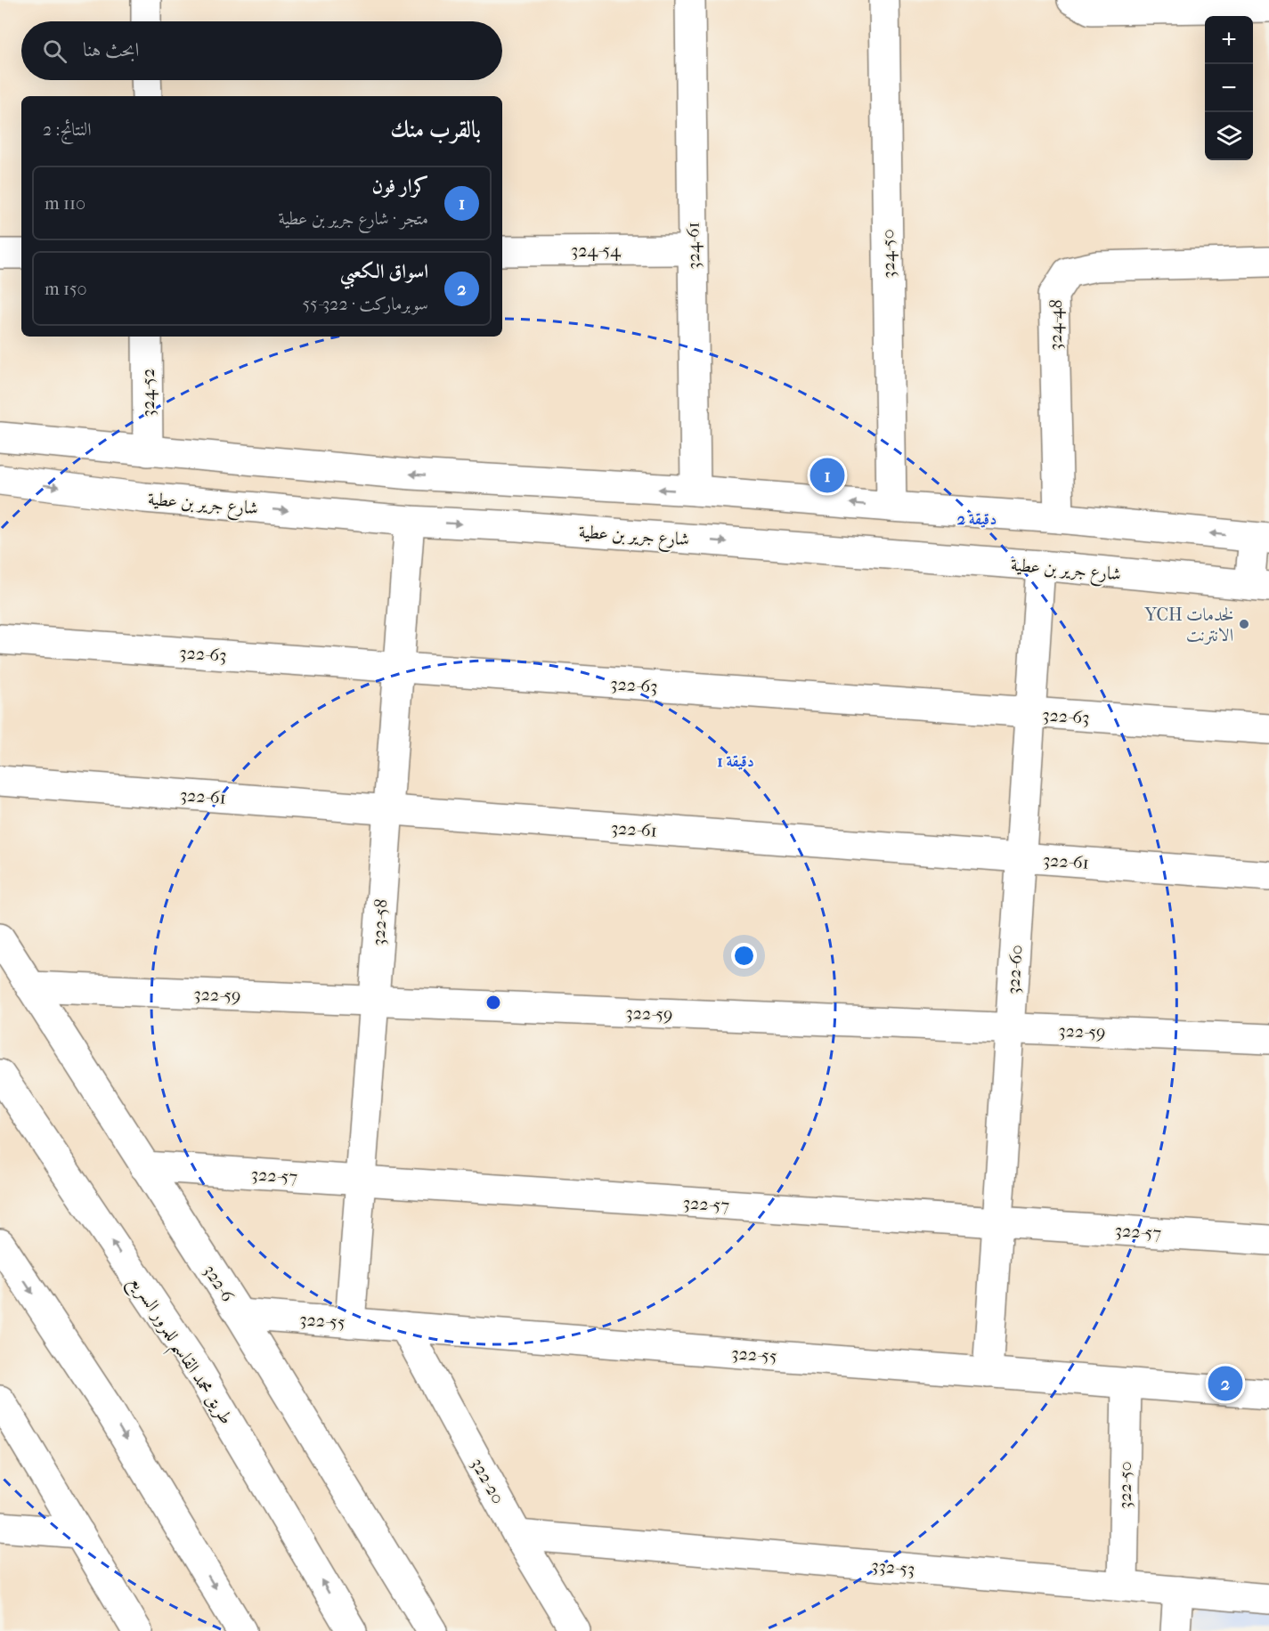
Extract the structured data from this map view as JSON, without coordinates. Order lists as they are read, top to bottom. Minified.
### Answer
{"streets":{"main road":["324-61","324-54","324-50","324-48","324-52","شارع جرير بن عطية","322-63","322-61","322-58","322-60","322-59","322-57","322-6","322-55","طريق محمد القاسم للمرور السريع","322-20","322-50","332-53"]},"crossings":[["324-61","324-54"],["شارع جرير بن عطية","322-58"],["شارع جرير بن عطية","322-60"],["322-63","322-58"],["322-63","322-60"],["322-61","322-58"],["322-61","322-60"],["322-58","322-59"],["322-58","322-57"],["322-58","322-55"],["322-60","322-59"],["322-60","322-57"],["322-60","322-55"],["322-59","322-6"],["322-57","322-6"],["322-6","322-55"],["322-55","322-20"],["322-55","322-50"],["322-20","332-53"],["322-50","332-53"]],"places":["YCH لخدمات الانترنت"],"page":{"map_buttons":["+","−"],"search":"ابحث هنا","heading":["بالقرب منك","النتائج: 2"],"list":[{"mark":"1","name":"كرار فون","note":"متجر · شارع جرير بن عطية","value":"110 m"},{"mark":"2","name":"اسواق الكعبي","note":"سوبرماركت · 322-55","value":"150 m"}],"pins":["1","2"]},"rings":["2 دقيقة","1 دقيقة"]}
